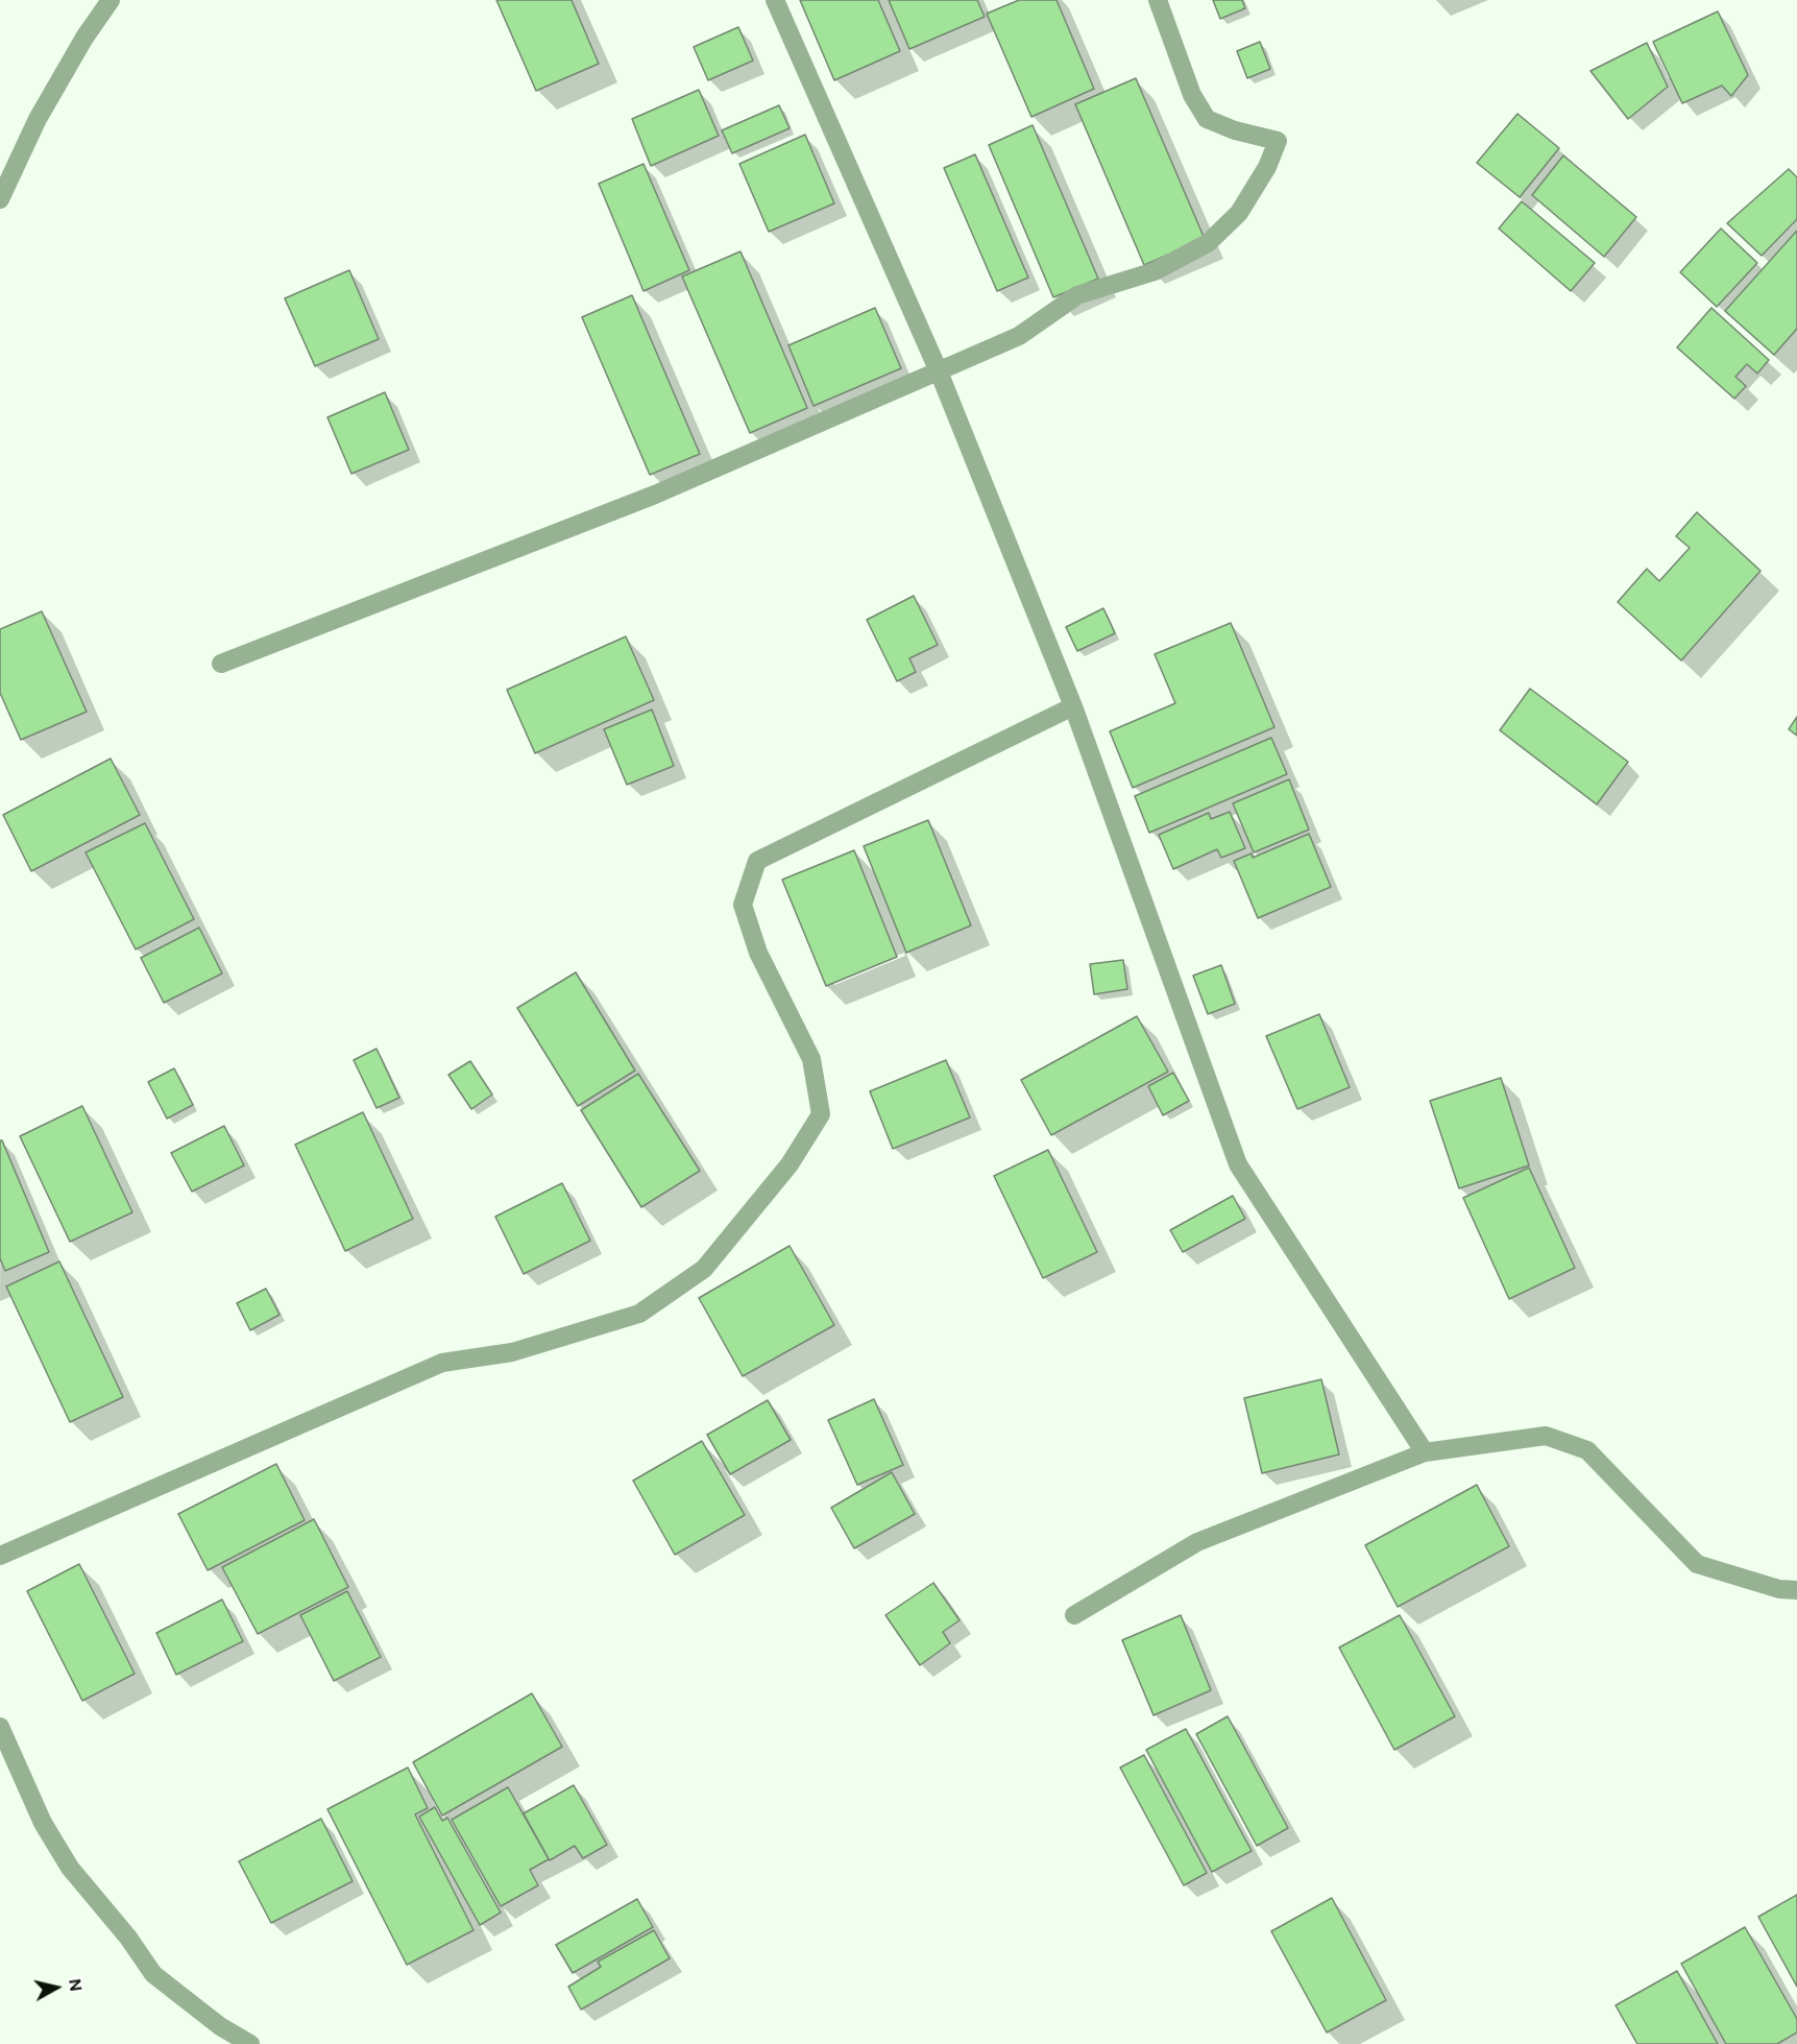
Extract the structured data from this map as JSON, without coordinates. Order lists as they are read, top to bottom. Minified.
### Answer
{"north":"right"}
